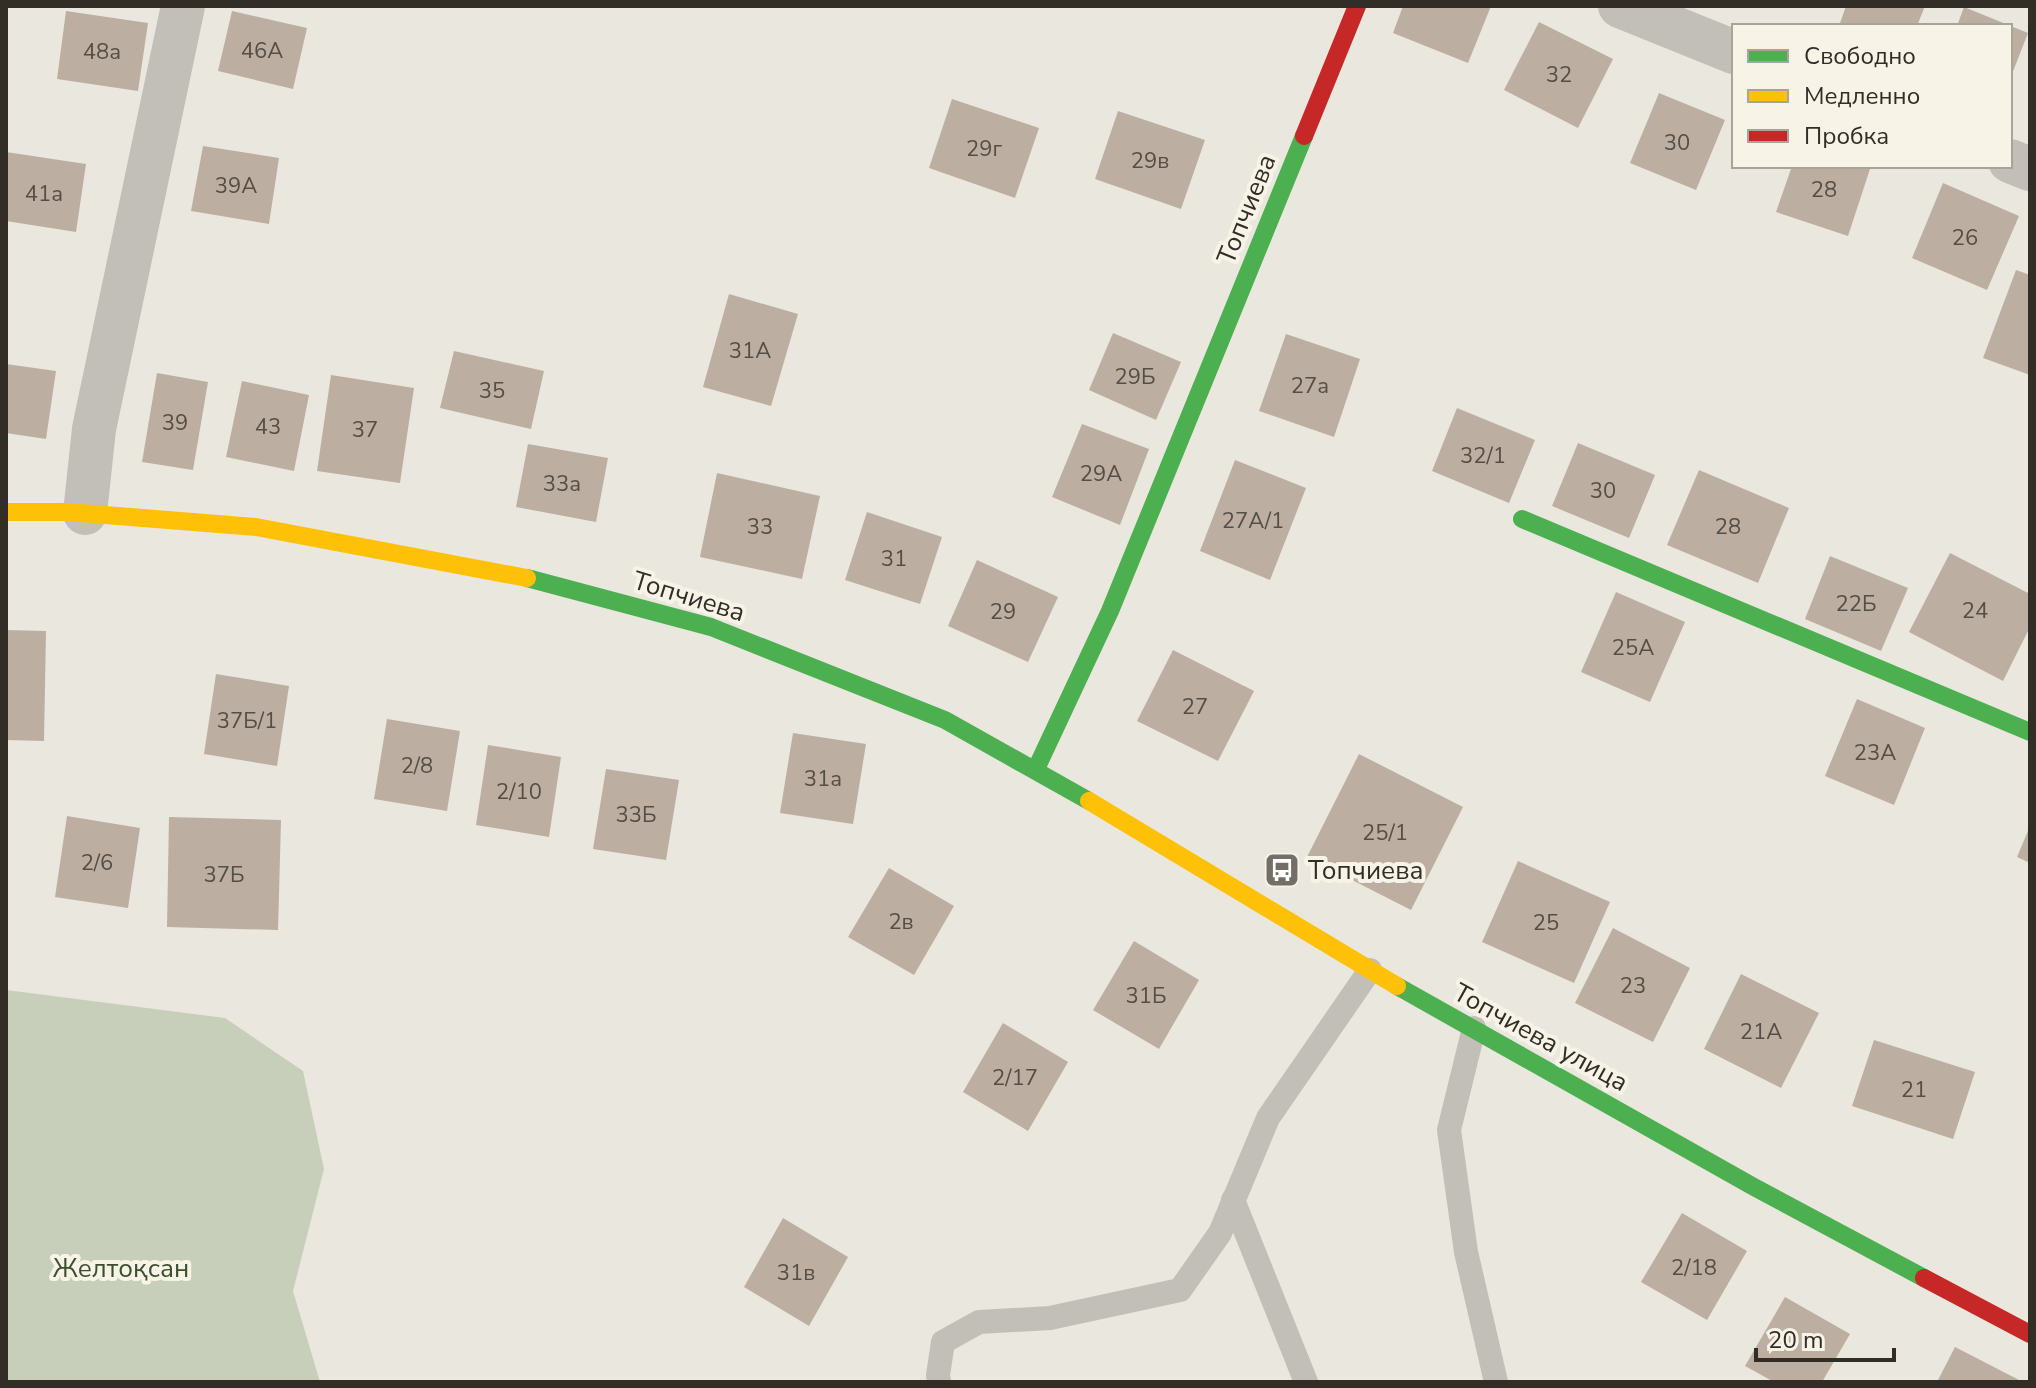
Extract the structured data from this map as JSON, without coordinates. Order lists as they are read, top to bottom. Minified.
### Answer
{"streets":{"street":["Топчиева","Топчиева улица"]},"crossings":[["Топчиева","Топчиева улица"]],"parks":["Желтоқсан"],"places":{"bus stop":["Топчиева"]},"house_numbers":["46А","48а","32","30","29г","29в","39А","28","41а","26","31А","29Б","27а","35","39","43","37","32/1","29А","33а","30","27А/1","33","28","31","22Б","24","29","25А","27","37Б/1","23А","2/8","31а","2/10","33Б","25/1","2/6","37Б","2в","25","23","31Б","21А","2/17","21","2/18","31в"],"legend":["Свободно","Медленно","Пробка"],"scale_bar":"20 m"}
